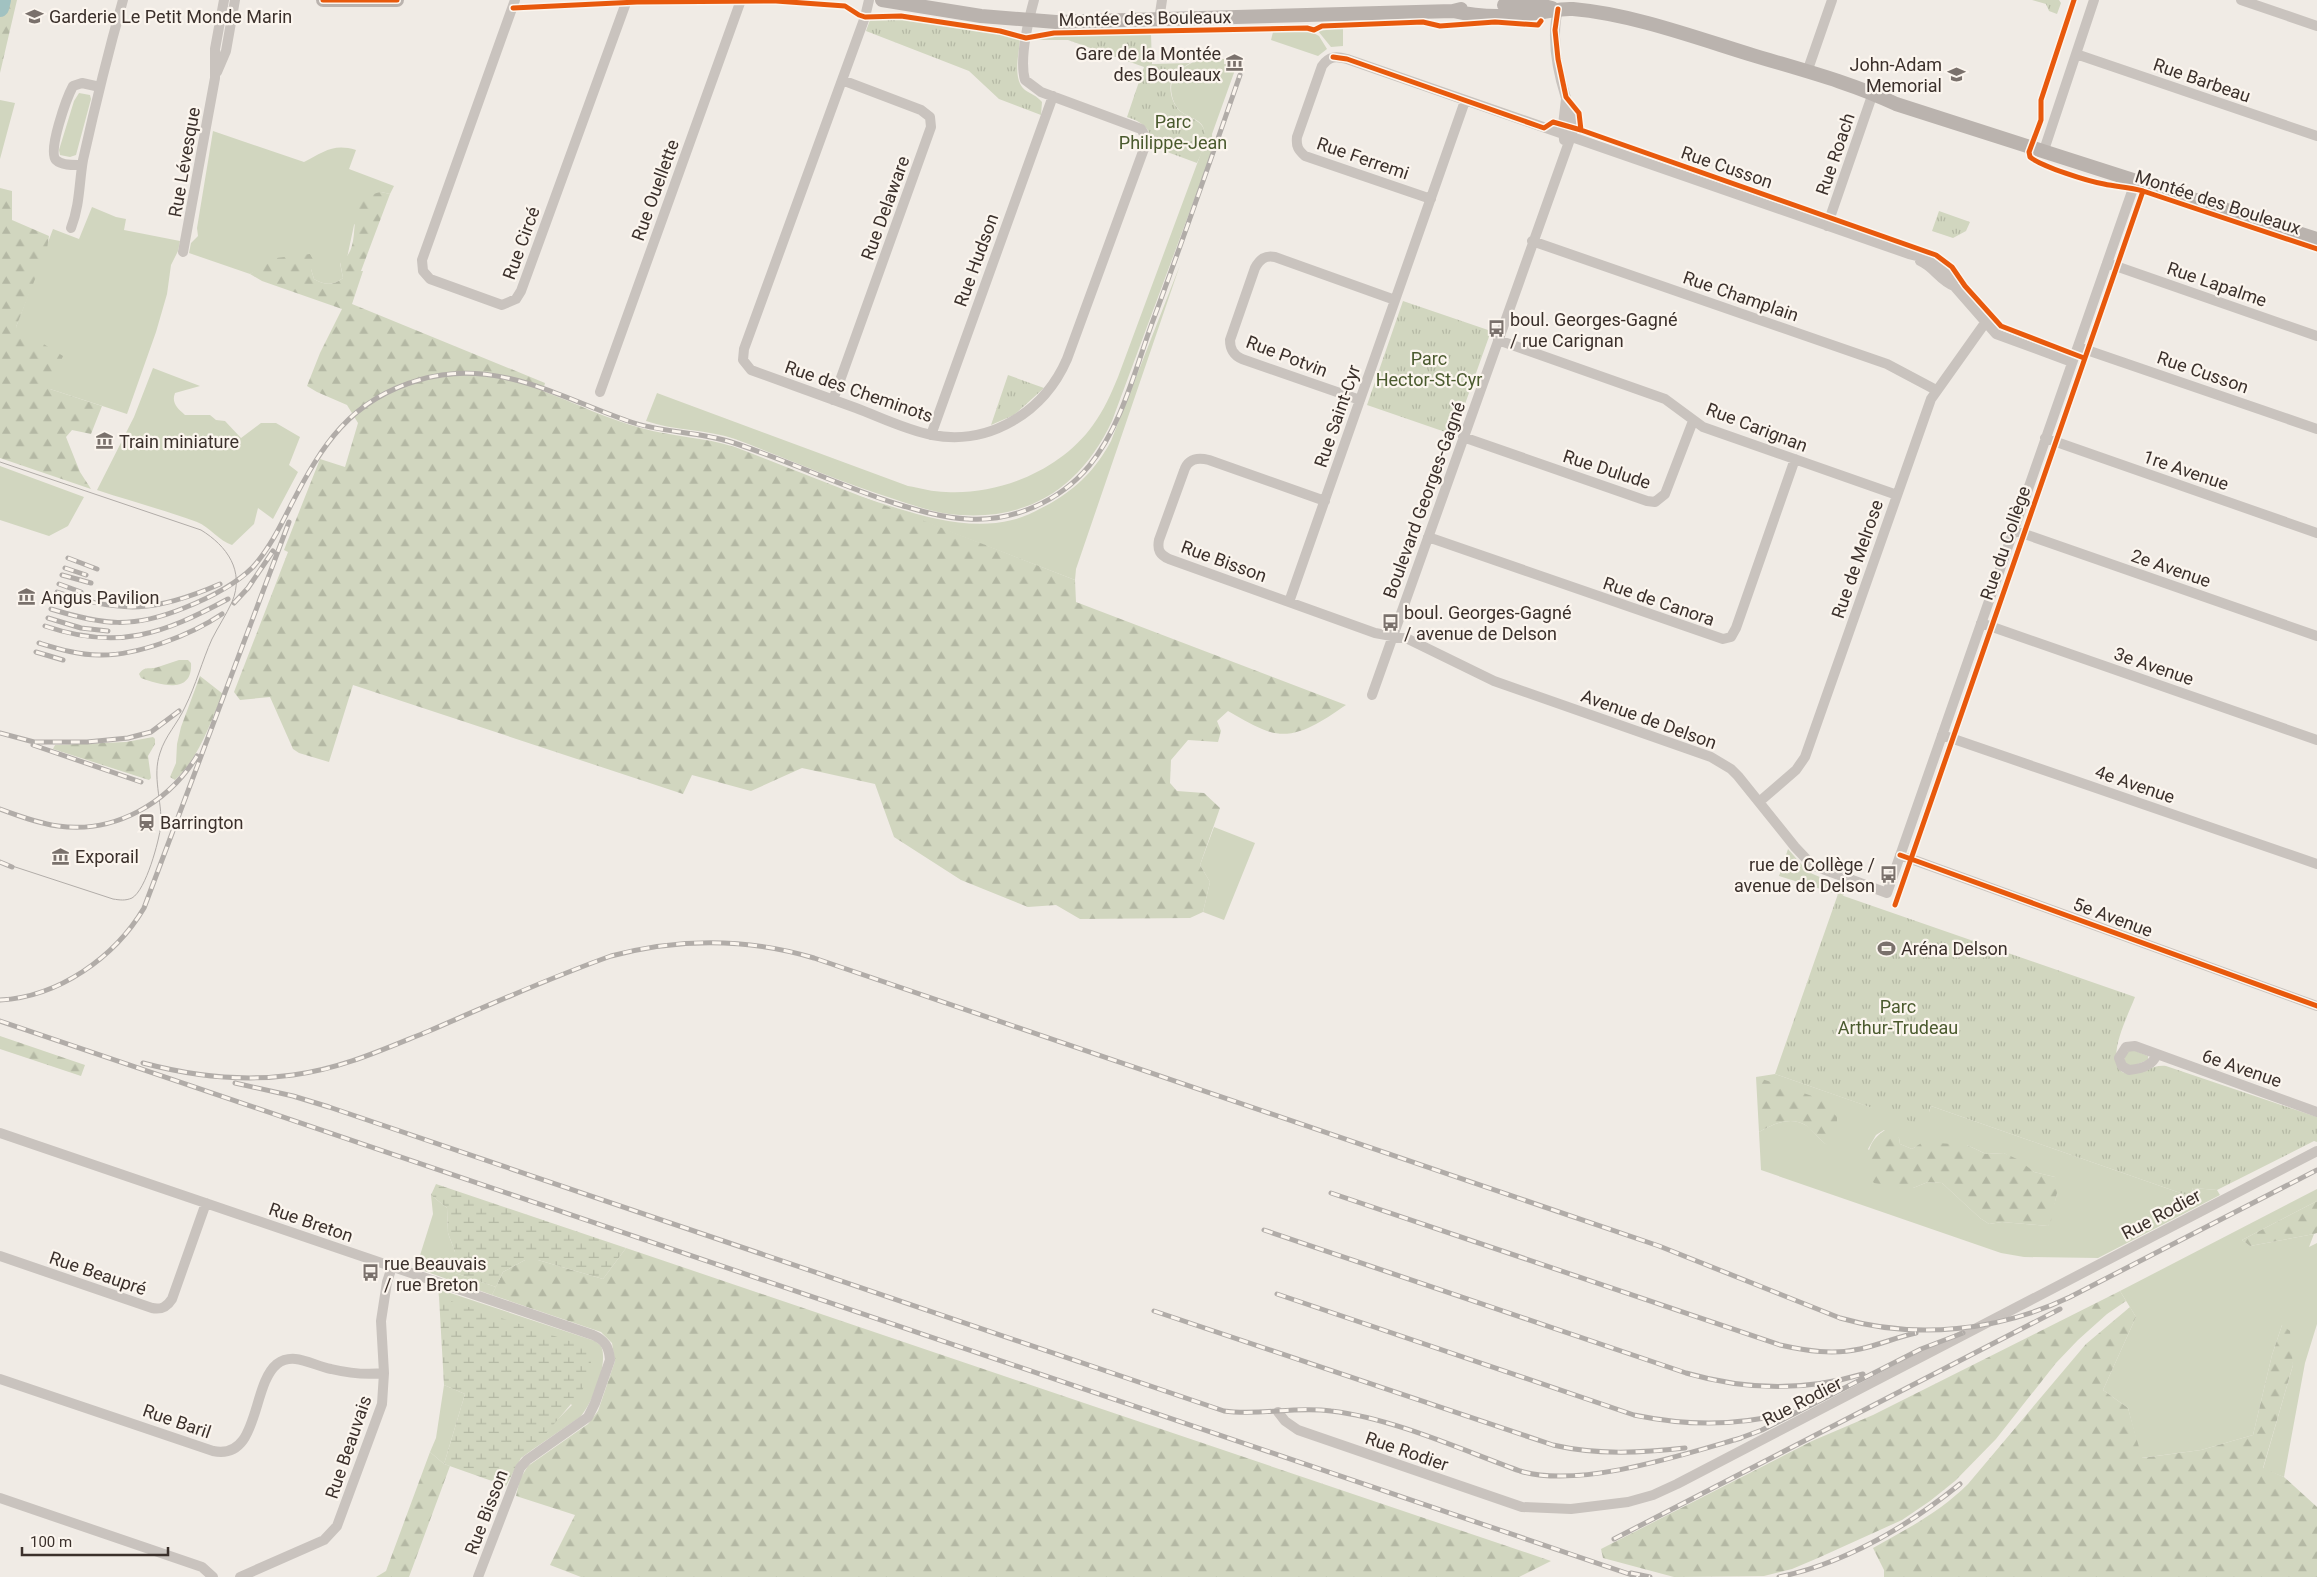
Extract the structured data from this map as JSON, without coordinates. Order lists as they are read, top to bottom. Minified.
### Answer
{"streets":{"street":["Montée des Bouleaux","Rue Barbeau","Rue Roach","Rue Ferremi","Rue Lévesque","Rue Cusson","Rue Ouellette","Rue Delaware","Rue Circé","Rue Hudson","Rue Lapalme","Rue Champlain","Rue Potvin","Rue des Cheminots","Rue Saint-Cyr","Rue Carignan","Rue Dulude","1re Avenue","Boulevard Georges-Gagné","Rue du Collège","Rue de Melrose","Rue Bisson","2e Avenue","Rue de Canora","3e Avenue","Avenue de Delson","4e Avenue","5e Avenue","6e Avenue","Rue Rodier","Rue Breton","Rue Beaupré","Rue Baril","Rue Beauvais"]},"crossings":[["Montée des Bouleaux","Rue Roach"],["Montée des Bouleaux","Rue des Cheminots"],["Montée des Bouleaux","Boulevard Georges-Gagné"],["Montée des Bouleaux","Rue du Collège"],["Rue Roach","Rue Cusson"],["Rue Ferremi","Rue Cusson"],["Rue Ferremi","Rue Saint-Cyr"],["Rue Cusson","Rue Saint-Cyr"],["Rue Cusson","Boulevard Georges-Gagné"],["Rue Cusson","Rue du Collège"],["Rue Cusson","Rue de Melrose"],["Rue Delaware","Rue des Cheminots"],["Rue Hudson","Rue des Cheminots"],["Rue Lapalme","Rue du Collège"],["Rue Champlain","Boulevard Georges-Gagné"],["Rue Champlain","Rue de Melrose"],["Rue Potvin","Rue Saint-Cyr"],["Rue Saint-Cyr","Rue Bisson"],["Rue Carignan","Rue Dulude"],["Rue Carignan","Boulevard Georges-Gagné"],["Rue Carignan","Rue de Melrose"],["Rue Carignan","Rue de Canora"],["Rue Dulude","Boulevard Georges-Gagné"],["1re Avenue","Rue du Collège"],["Boulevard Georges-Gagné","Rue Bisson"],["Boulevard Georges-Gagné","Rue de Canora"],["Boulevard Georges-Gagné","Avenue de Delson"],["Rue du Collège","2e Avenue"],["Rue du Collège","3e Avenue"],["Rue du Collège","Avenue de Delson"],["Rue du Collège","4e Avenue"],["Rue du Collège","5e Avenue"],["Rue de Melrose","Avenue de Delson"],["Rue Bisson","Avenue de Delson"],["Rue Bisson","Rue Breton"],["Rue Breton","Rue Beaupré"],["Rue Breton","Rue Beauvais"],["Rue Baril","Rue Beauvais"]],"parks":["Parc Philippe-Jean","Parc Hector-St-Cyr","Parc Arthur-Trudeau"],"places":{"school or university":["Garderie Le Petit Monde Marin","John-Adam Memorial"],"museum":["Gare de la Montée des Bouleaux","Train miniature","Angus Pavilion","Exporail"],"bus stop":["boul. Georges-Gagné / rue Carignan","boul. Georges-Gagné / avenue de Delson","rue de Collège / avenue de Delson","rue Beauvais / rue Breton"],"station":["Barrington"],"sports":["Aréna Delson"]},"scale_bar":"100 m"}
